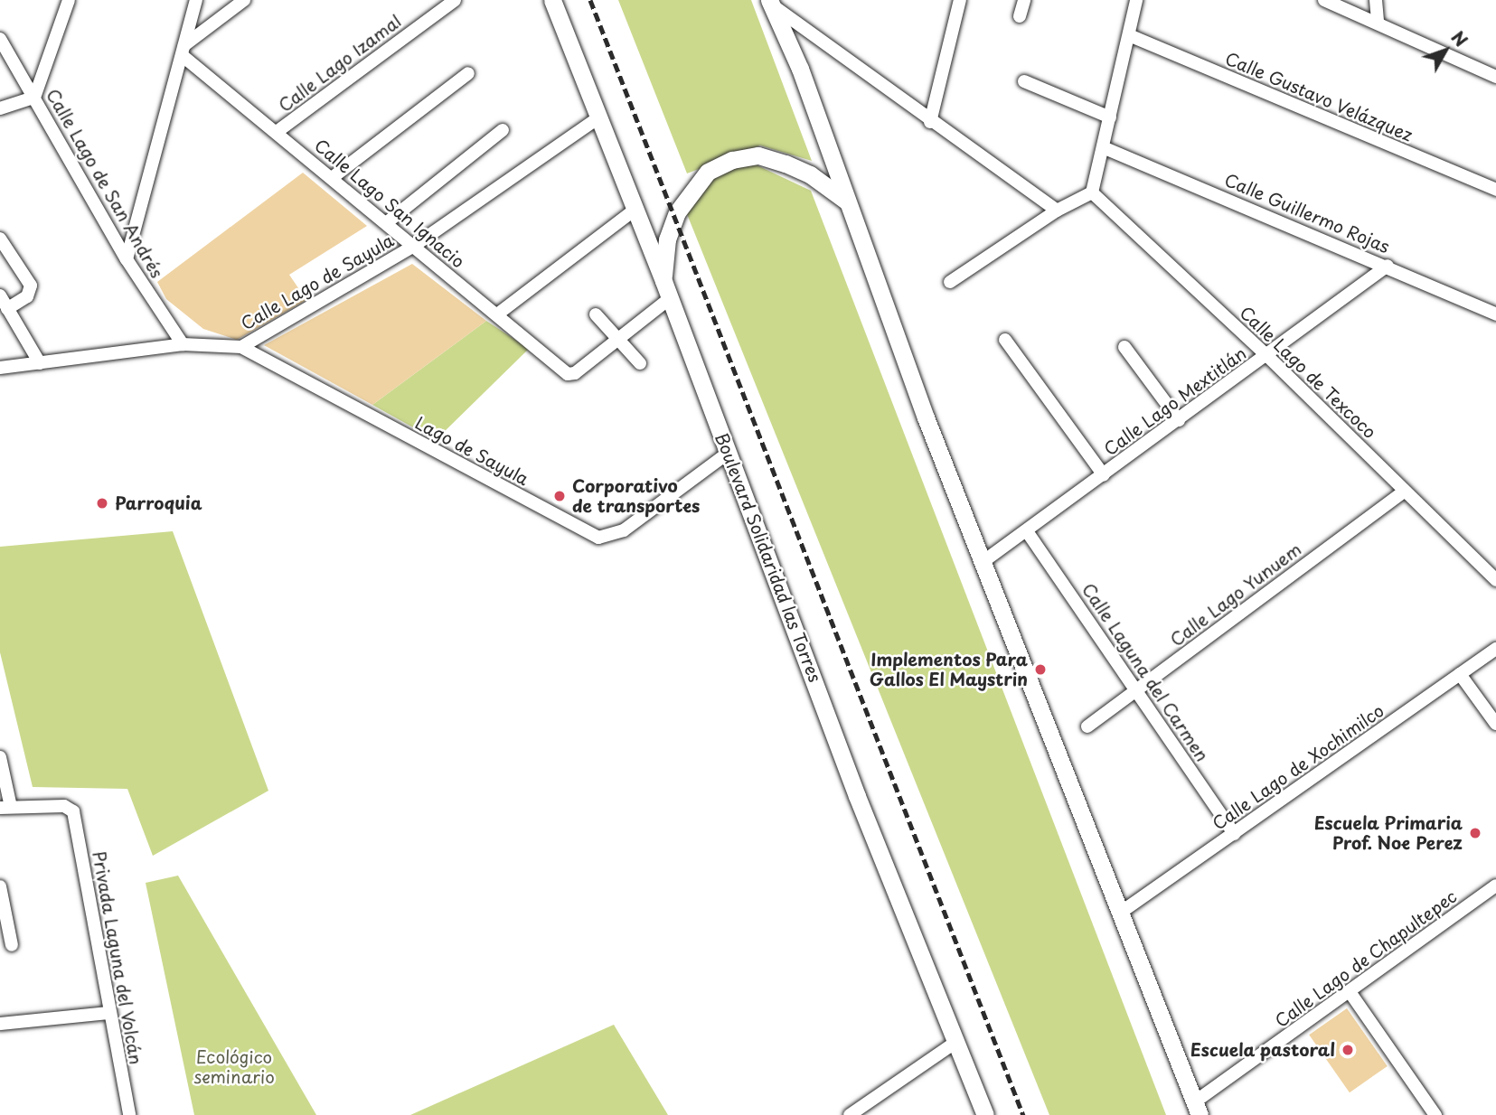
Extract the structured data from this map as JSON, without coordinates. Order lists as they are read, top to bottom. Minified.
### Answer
{"streets":{"main road":["Boulevard Solidaridad las Torres"],"street":["Calle Lago Izamal","Calle Gustavo Velázquez","Calle Lago de San Andrés","Calle Lago San Ignacio","Calle Guillermo Rojas","Calle Lago de Sayula","Calle Lago de Texcoco","Calle Lago Mextitlán","Lago de Sayula","Calle Lago Yunuem","Calle Laguna del Carmen","Calle Lago de Xochimilco","Privada Laguna del Volcán","Calle Lago de Chapultepec"]},"crossings":[["Calle Lago Izamal","Calle Lago San Ignacio"],["Calle Lago de San Andrés","Lago de Sayula"],["Calle Lago San Ignacio","Calle Lago de Sayula"],["Calle Guillermo Rojas","Calle Lago Mextitlán"],["Calle Lago de Sayula","Lago de Sayula"],["Calle Lago de Sayula","Boulevard Solidaridad las Torres"],["Calle Lago de Texcoco","Calle Lago Mextitlán"],["Calle Lago de Texcoco","Calle Lago Yunuem"],["Calle Lago Mextitlán","Calle Laguna del Carmen"],["Lago de Sayula","Boulevard Solidaridad las Torres"],["Calle Lago Yunuem","Calle Laguna del Carmen"],["Calle Laguna del Carmen","Calle Lago de Xochimilco"]],"parks":["Ecológico seminario"],"places":["Corporativo de transportes","Parroquia","Implementos Para Gallos El Maystrin","Escuela Primaria Prof. Noe Perez","Escuela pastoral"],"north":"top right"}
